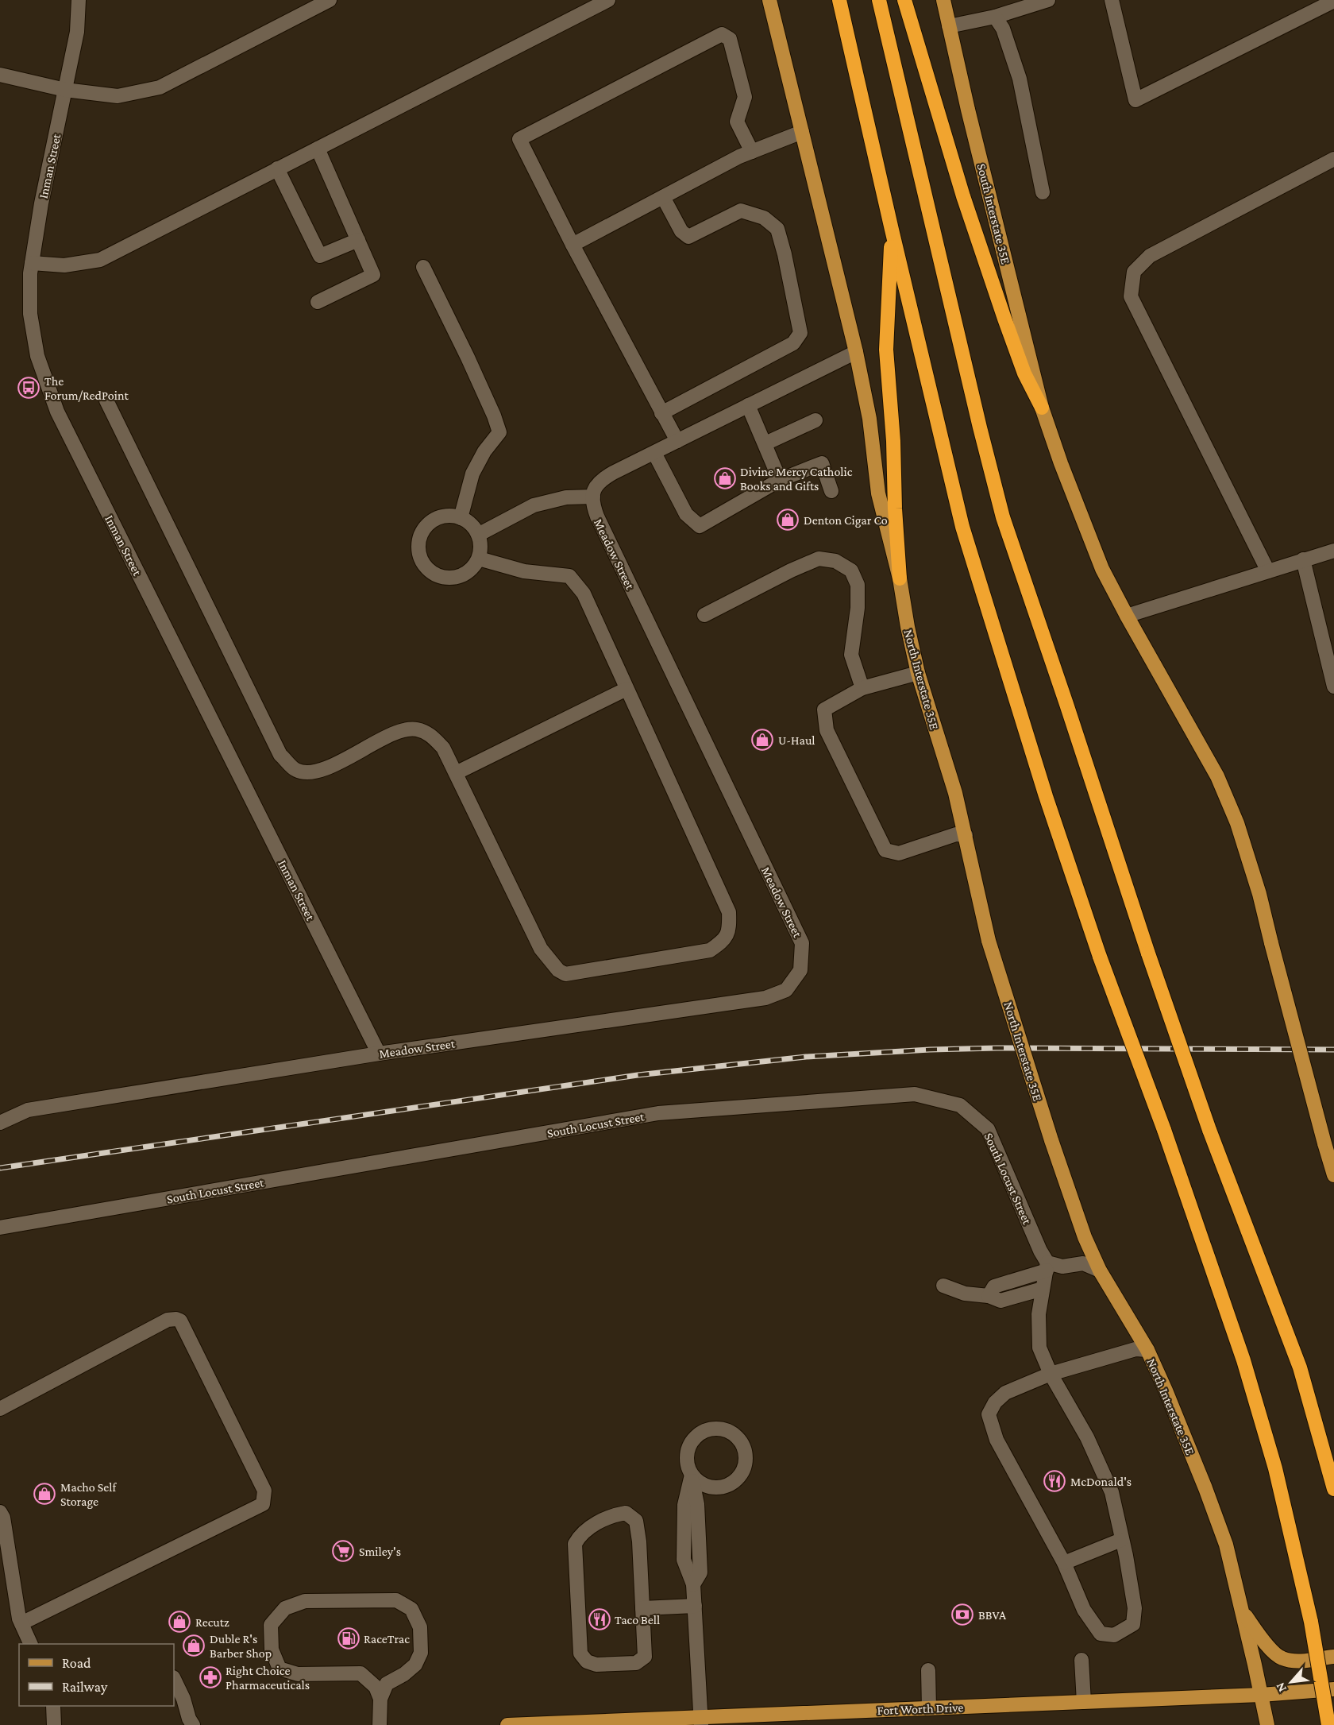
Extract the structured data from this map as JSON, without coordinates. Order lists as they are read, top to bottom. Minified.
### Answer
{"streets":{"main road":["South Interstate 35E","North Interstate 35E","Fort Worth Drive"],"street":["Inman Street","Meadow Street","South Locust Street"]},"crossings":[["Inman Street","Meadow Street"],["North Interstate 35E","Fort Worth Drive"]],"places":{"bus stop":["The Forum/RedPoint"],"shop":["Divine Mercy Catholic Books and Gifts","Denton Cigar Co","U-Haul","Macho Self Storage","Recutz","Duble R's Barber Shop"],"restaurant":["McDonald's","Taco Bell"],"supermarket":["Smiley's"],"bank":["BBVA"],"fuel station":["RaceTrac"],"pharmacy":["Right Choice Pharmaceuticals"]},"legend":["Road","Railway"],"north":"bottom left"}
